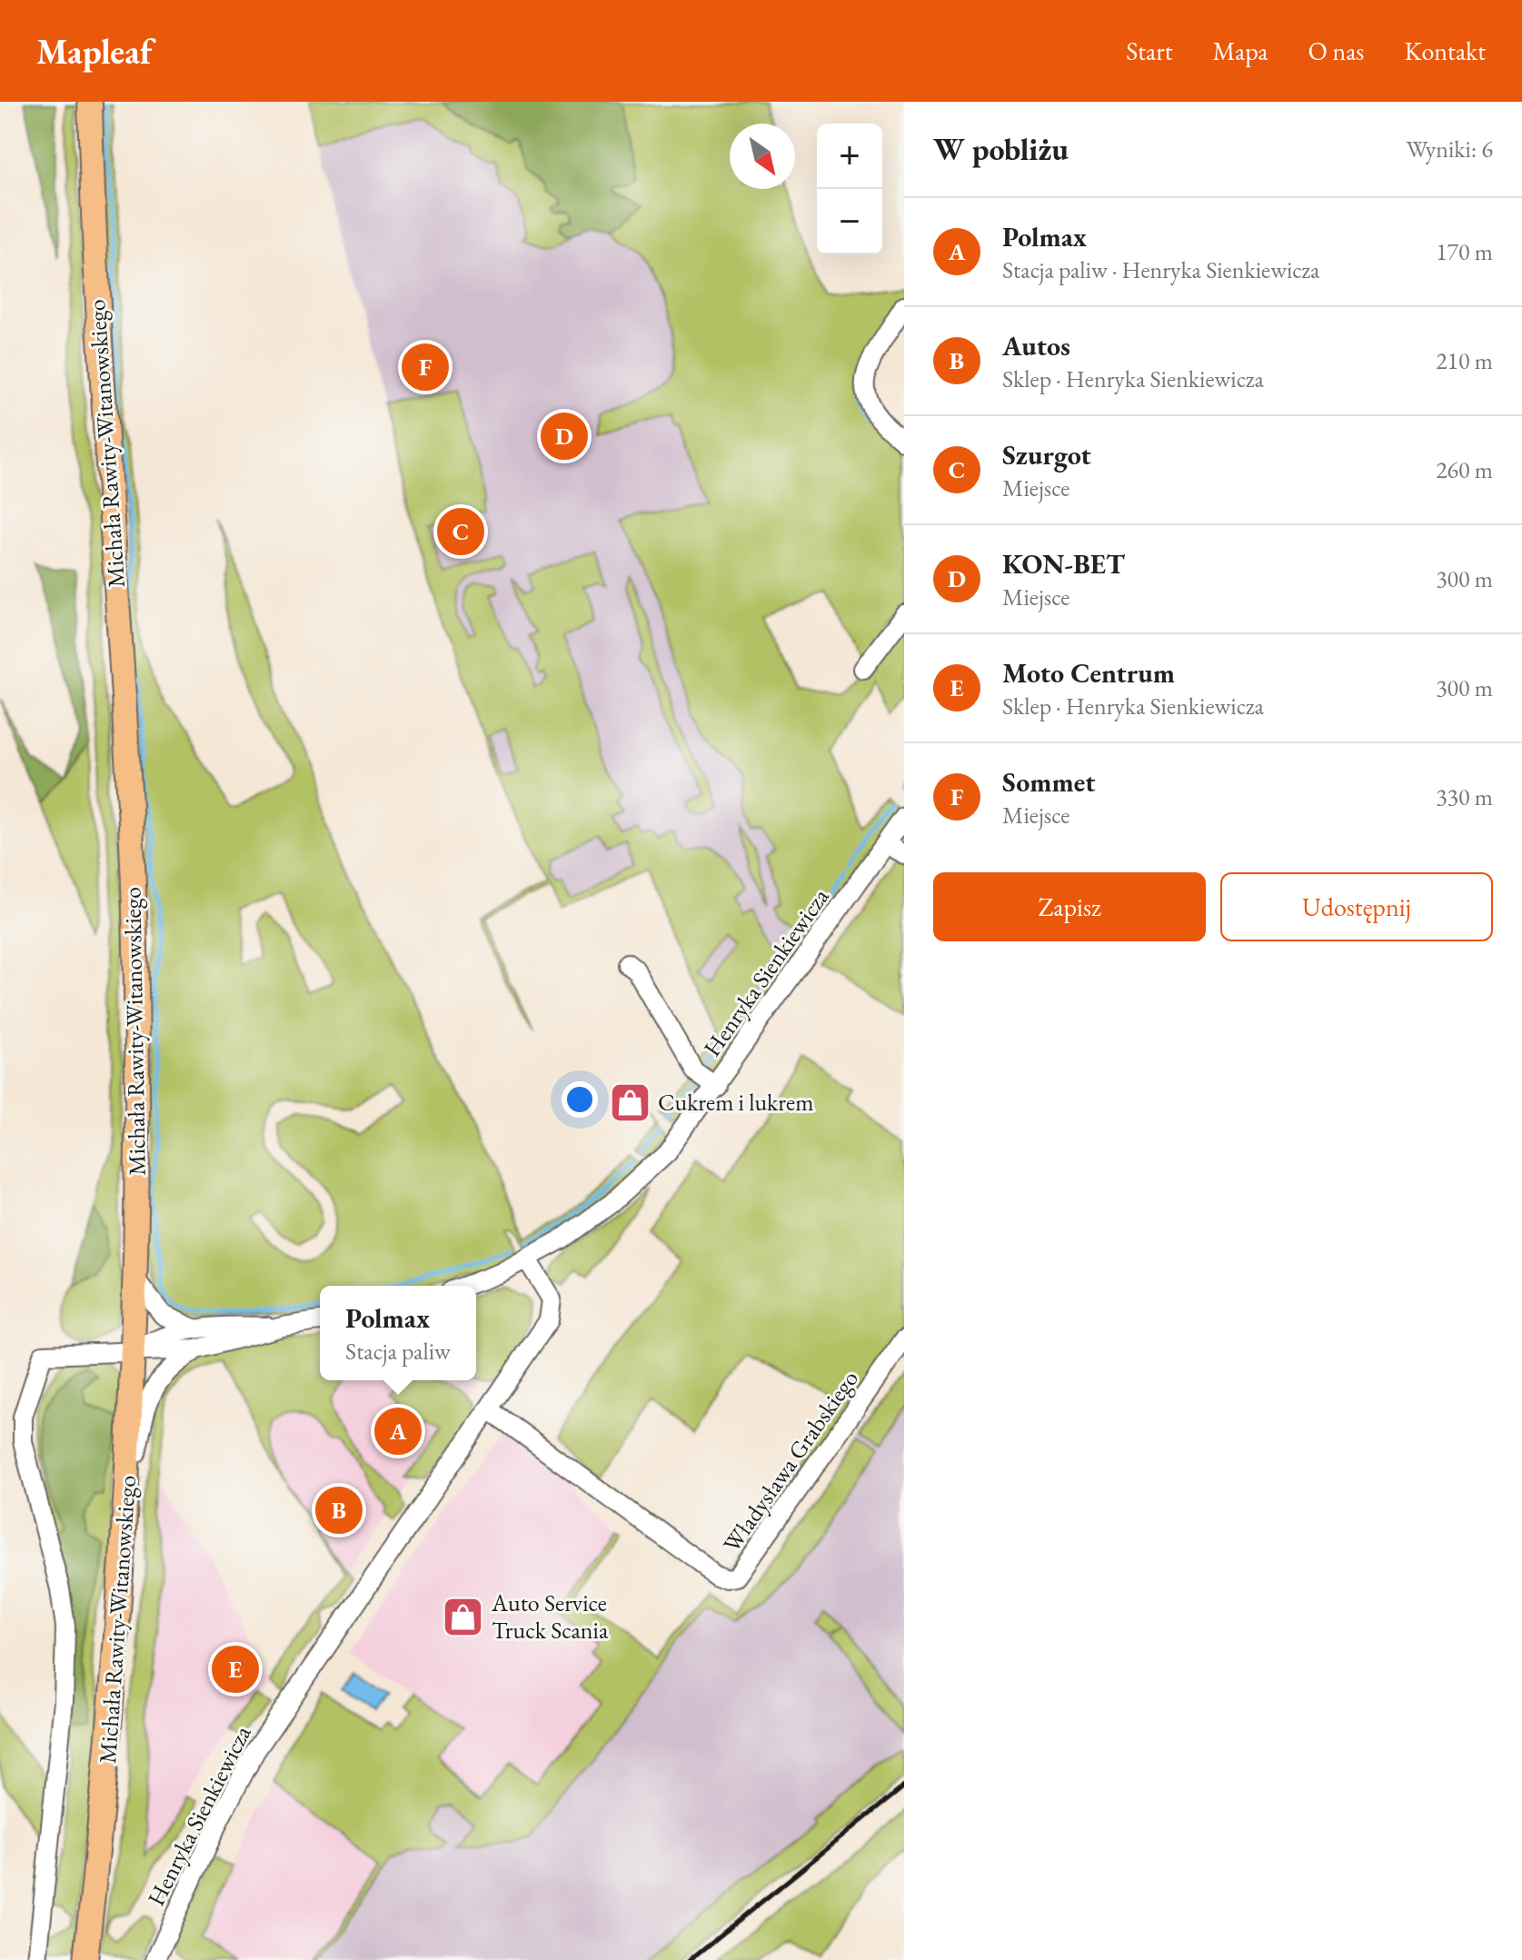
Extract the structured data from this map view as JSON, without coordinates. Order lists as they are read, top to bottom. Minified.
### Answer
{"streets":{"main road":["Michała Rawity-Witanowskiego"],"street":["Henryka Sienkiewicza","Władysława Grabskiego"]},"crossings":[["Henryka Sienkiewicza","Władysława Grabskiego"]],"places":{"shop":["Cukrem i lukrem","Auto Service Truck Scania"]},"north":"bottom right","page":{"header":"Mapleaf","nav":["Start","Mapa","O nas","Kontakt"],"heading":["W pobliżu","Wyniki: 6"],"map_buttons":["+","−"],"list":[{"mark":"A","name":"Polmax","note":"Stacja paliw · Henryka Sienkiewicza","value":"170 m"},{"mark":"B","name":"Autos","note":"Sklep · Henryka Sienkiewicza","value":"210 m"},{"mark":"C","name":"Szurgot","note":"Miejsce","value":"260 m"},{"mark":"D","name":"KON-BET","note":"Miejsce","value":"300 m"},{"mark":"E","name":"Moto Centrum","note":"Sklep · Henryka Sienkiewicza","value":"300 m"},{"mark":"F","name":"Sommet","note":"Miejsce","value":"330 m"}],"pins":["F","D","C","A","B","E"],"buttons":["Zapisz","Udostępnij"],"popup":["Polmax","Stacja paliw"]}}
